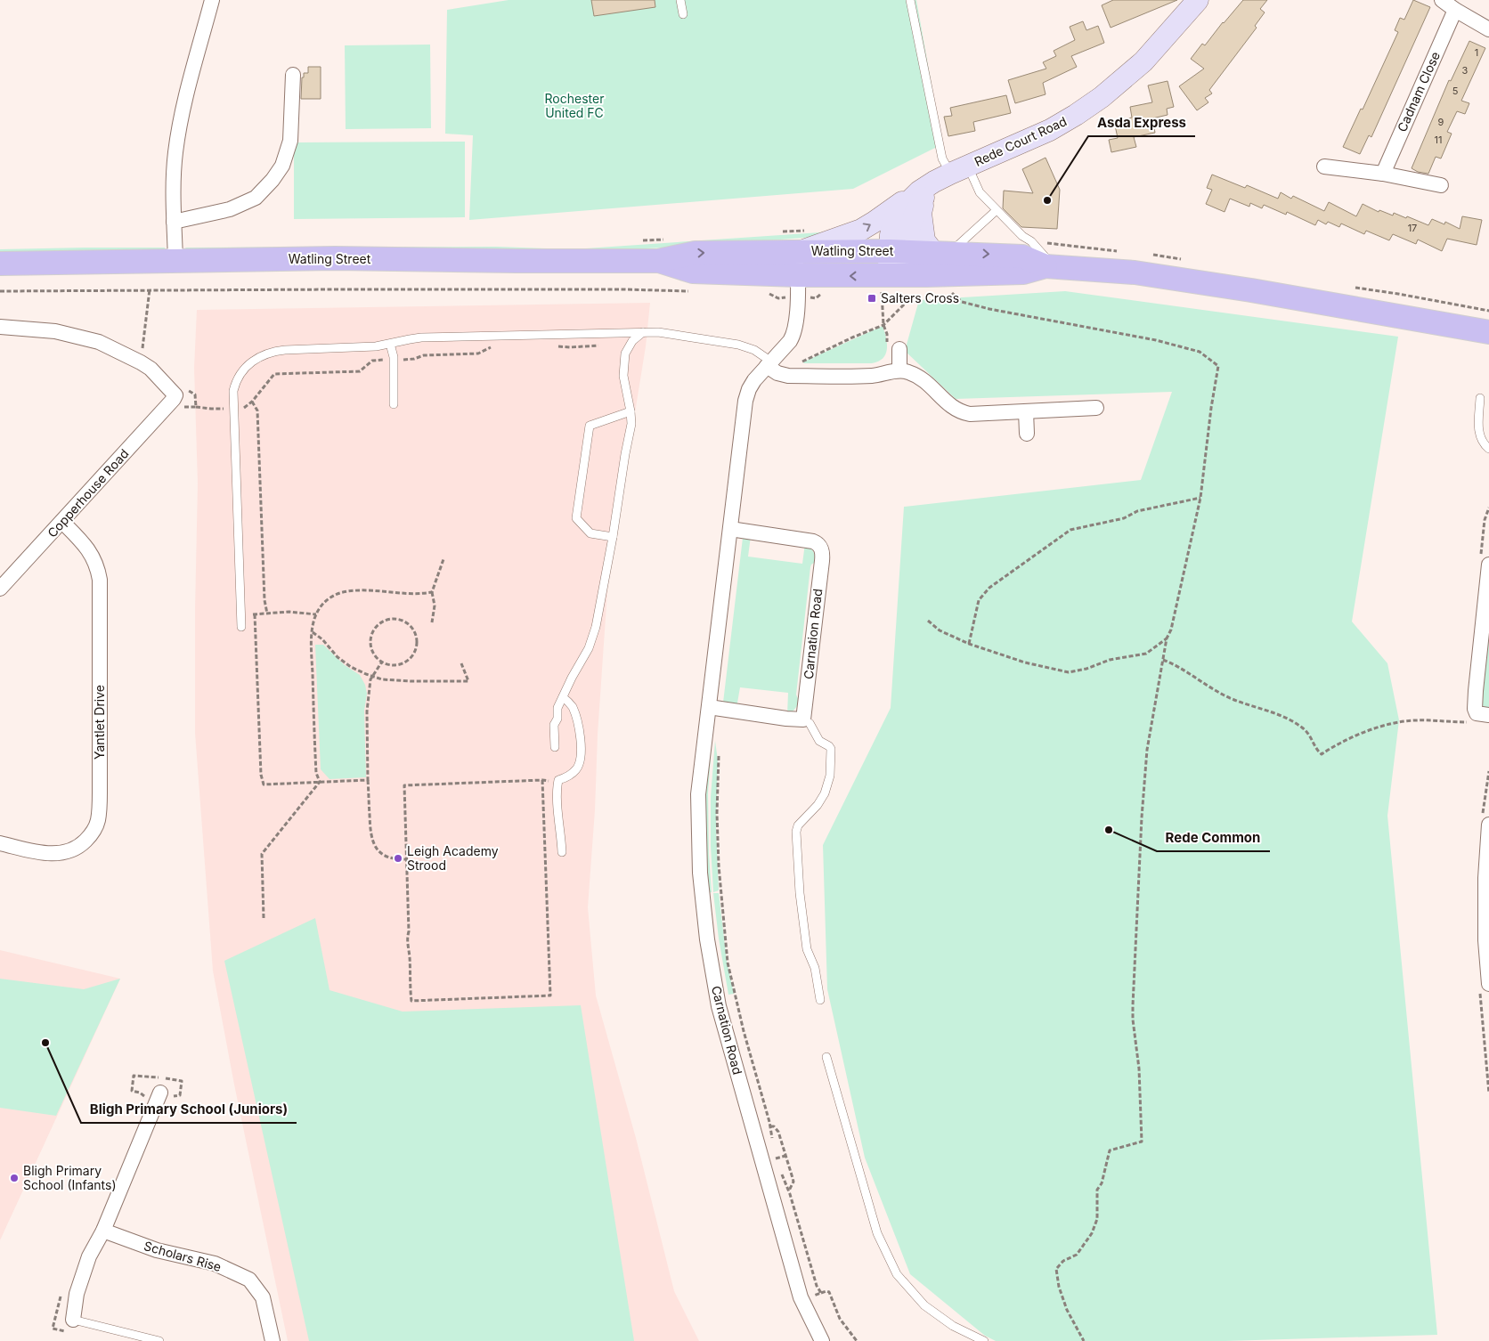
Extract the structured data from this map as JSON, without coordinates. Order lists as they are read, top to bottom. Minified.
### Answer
{"streets":{"main road":["Rede Court Road","Watling Street"],"street":["Cadnam Close","Copperhouse Road","Carnation Road","Yantlet Drive","Scholars Rise"]},"crossings":[["Rede Court Road","Watling Street"],["Watling Street","Carnation Road"],["Copperhouse Road","Yantlet Drive"]],"parks":["Rochester United FC"],"places":{"other":["Asda Express","Rede Common","Leigh Academy Strood","Bligh Primary School (Juniors)","Bligh Primary School (Infants)"],"transit":["Salters Cross"]},"house_numbers":["1","3","5","9","11","17"]}
